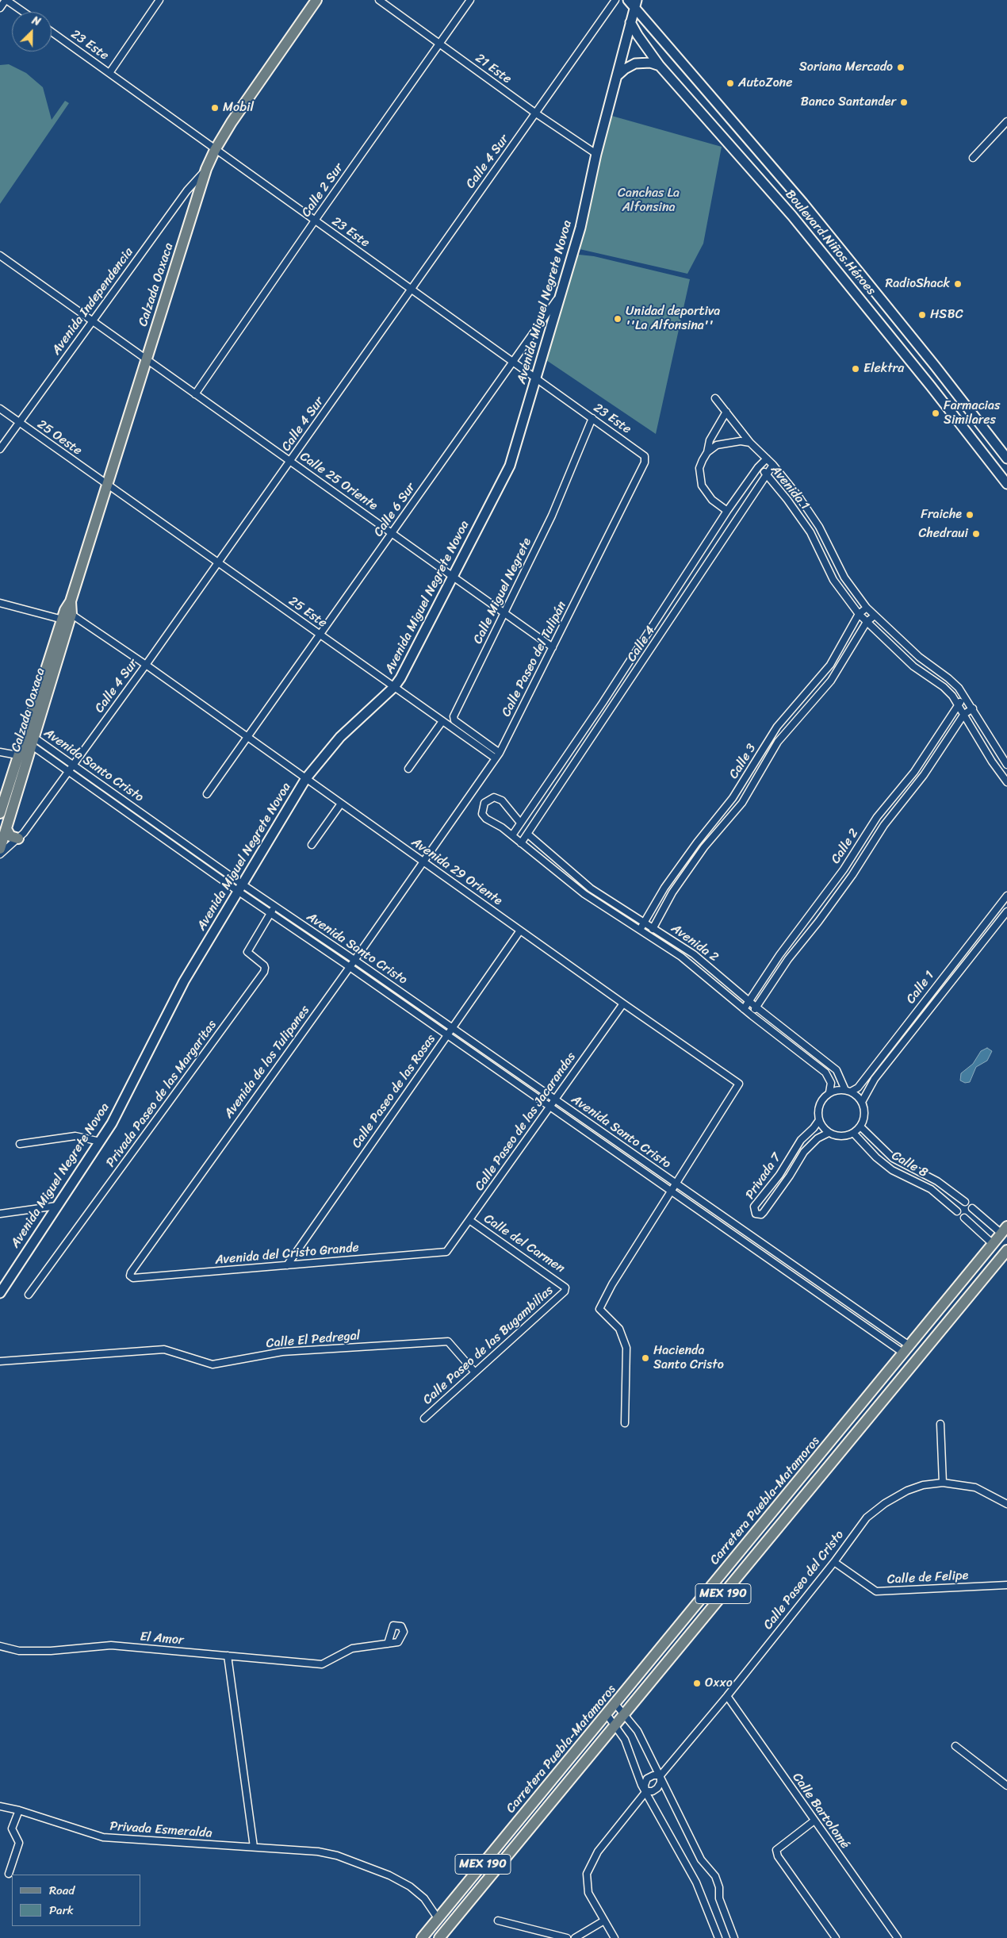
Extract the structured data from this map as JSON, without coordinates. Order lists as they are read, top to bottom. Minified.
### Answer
{"streets":{"main road":["Boulevard Niños Héroes","Calzada Oaxaca","Avenida Miguel Negrete Novoa","Carretera Puebla-Matamoros","MEX 190"],"street":["23 Este","21 Este","Calle 4 Sur","Calle 2 Sur","Avenida Independencia","25 Oeste","Calle 25 Oriente","Avenida 1","Calle 6 Sur","Calle Miguel Negrete","25 Este","Calle 4","Calle Paseo del Tulipán","Calle 3","Avenida Santo Cristo","Calle 2","Avenida 29 Oriente","Avenida 2","Calle 1","Avenida de los Tulipanes","Calle Paseo de las Rosas","Privada Paseo de las Margaritas","Calle Paseo de las Jacarandas","Calle 8","Privada 7","Calle del Carmen","Avenida del Cristo Grande","Calle El Pedregal","Calle Paseo de las Bugambilias","Calle de Felipe","Calle Paseo del Cristo","El Amor","Calle Bartolomé","Privada Esmeralda"]},"crossings":[["23 Este","Calle 4 Sur"],["23 Este","Calle 2 Sur"],["23 Este","Calzada Oaxaca"],["23 Este","Avenida Miguel Negrete Novoa"],["23 Este","Calle 6 Sur"],["23 Este","Calle Miguel Negrete"],["23 Este","Calle Paseo del Tulipán"],["21 Este","Calle 4 Sur"],["21 Este","Calle 2 Sur"],["21 Este","Avenida Miguel Negrete Novoa"],["Calle 4 Sur","Calle 25 Oriente"],["Calle 4 Sur","25 Este"],["Calle 4 Sur","Avenida Santo Cristo"],["Calle 4 Sur","Avenida 29 Oriente"],["Calle 2 Sur","Calle 25 Oriente"],["Boulevard Niños Héroes","Avenida Miguel Negrete Novoa"],["Calzada Oaxaca","Avenida Independencia"],["Calzada Oaxaca","25 Oeste"],["Calzada Oaxaca","Calle 25 Oriente"],["Calzada Oaxaca","25 Este"],["Calzada Oaxaca","Avenida Santo Cristo"],["Calzada Oaxaca","Avenida 29 Oriente"],["Avenida Independencia","25 Oeste"],["Avenida Independencia","Calle 25 Oriente"],["Avenida Miguel Negrete Novoa","Calle 25 Oriente"],["Avenida Miguel Negrete Novoa","Calle 6 Sur"],["Avenida Miguel Negrete Novoa","25 Este"],["Avenida Miguel Negrete Novoa","Avenida Santo Cristo"],["Avenida Miguel Negrete Novoa","Avenida 29 Oriente"],["25 Oeste","25 Este"],["Calle 25 Oriente","Calle 6 Sur"],["Calle 25 Oriente","Calle Miguel Negrete"],["Calle 25 Oriente","Calle Paseo del Tulipán"],["Avenida 1","Calle 4"],["Avenida 1","Calle 3"],["Avenida 1","Calle 2"],["Calle 6 Sur","25 Este"],["Calle 6 Sur","Avenida 29 Oriente"],["Calle Miguel Negrete","Calle Paseo del Tulipán"],["25 Este","Calle Paseo del Tulipán"],["Calle 4","Avenida 2"],["Calle Paseo del Tulipán","Avenida 29 Oriente"],["Calle Paseo del Tulipán","Avenida de los Tulipanes"],["Calle 3","Avenida 2"],["Avenida Santo Cristo","Avenida 29 Oriente"],["Avenida Santo Cristo","Avenida de los Tulipanes"],["Avenida Santo Cristo","Calle Paseo de las Rosas"],["Avenida Santo Cristo","Privada Paseo de las Margaritas"],["Avenida Santo Cristo","Calle Paseo de las Jacarandas"],["Avenida Santo Cristo","Carretera Puebla-Matamoros"],["Calle 2","Avenida 2"],["Avenida 29 Oriente","Avenida de los Tulipanes"],["Avenida 29 Oriente","Calle Paseo de las Rosas"],["Avenida 29 Oriente","Calle Paseo de las Jacarandas"],["Avenida 2","Calle 1"],["Avenida 2","Calle 8"],["Avenida 2","Privada 7"],["Calle 1","Calle 8"],["Calle 1","Privada 7"],["Avenida de los Tulipanes","Avenida del Cristo Grande"],["Calle Paseo de las Rosas","Avenida del Cristo Grande"],["Calle Paseo de las Jacarandas","Calle del Carmen"],["Calle Paseo de las Jacarandas","Avenida del Cristo Grande"],["Calle 8","Privada 7"],["Calle del Carmen","Calle Paseo de las Bugambilias"],["Calle El Pedregal","Calle Paseo de las Bugambilias"],["Carretera Puebla-Matamoros","Privada Esmeralda"],["Calle de Felipe","Calle Paseo del Cristo"],["Calle Paseo del Cristo","Calle Bartolomé"]],"parks":["Canchas La Alfonsina"],"places":["Soriana Mercado","AutoZone","Banco Santander","Mobil","RadioShack","HSBC","Unidad deportiva ''La Alfonsina''","Elektra","Farmacias Similares","Fraiche","Chedraui","Hacienda Santo Cristo","Oxxo"],"legend":["Road","Park"],"north":"top right"}
